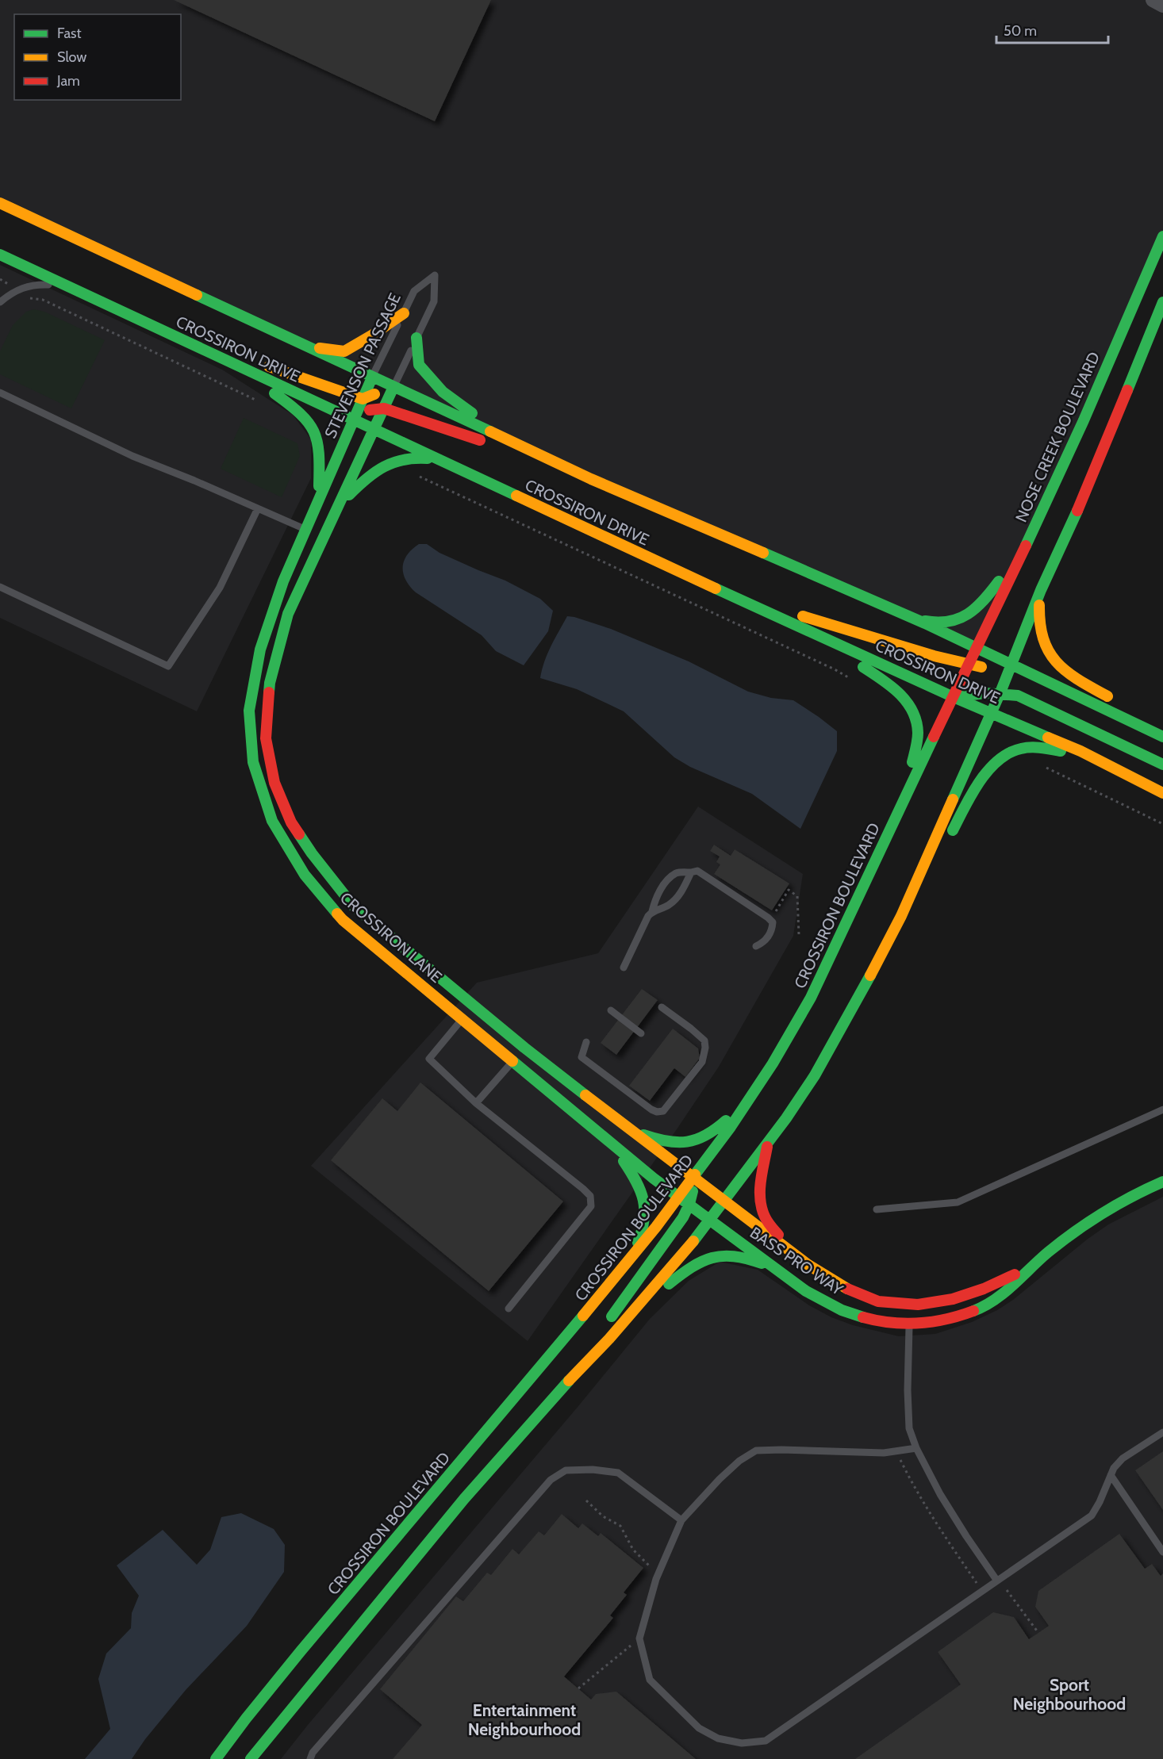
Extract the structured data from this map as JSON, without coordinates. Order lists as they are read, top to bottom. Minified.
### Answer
{"streets":{"street":["CROSSIRON DRIVE","STEVENSON PASSAGE","NOSE CREEK BOULEVARD","CROSSIRON BOULEVARD","CROSSIRON LANE","BASS PRO WAY"]},"crossings":[["CROSSIRON DRIVE","STEVENSON PASSAGE"],["CROSSIRON DRIVE","NOSE CREEK BOULEVARD"],["CROSSIRON DRIVE","CROSSIRON BOULEVARD"],["STEVENSON PASSAGE","CROSSIRON LANE"],["NOSE CREEK BOULEVARD","CROSSIRON BOULEVARD"],["CROSSIRON BOULEVARD","CROSSIRON LANE"],["CROSSIRON BOULEVARD","BASS PRO WAY"],["CROSSIRON LANE","BASS PRO WAY"]],"districts":["Sport Neighbourhood","Entertainment Neighbourhood"],"legend":["Fast","Slow","Jam"],"scale_bar":"50 m"}
